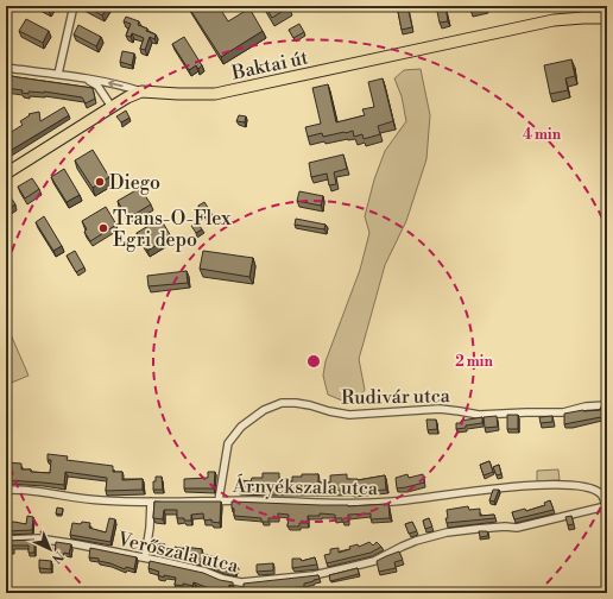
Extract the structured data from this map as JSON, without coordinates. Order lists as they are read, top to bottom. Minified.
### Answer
{"streets":{"main road":["Baktai út"],"street":["Rudivár utca","Árnyékszala utca","Verőszala utca"]},"crossings":[["Rudivár utca","Árnyékszala utca"],["Árnyékszala utca","Verőszala utca"]],"places":["Diego","Trans-O-Flex Egri depo"],"north":"bottom right","rings":["4 min","2 min"]}
